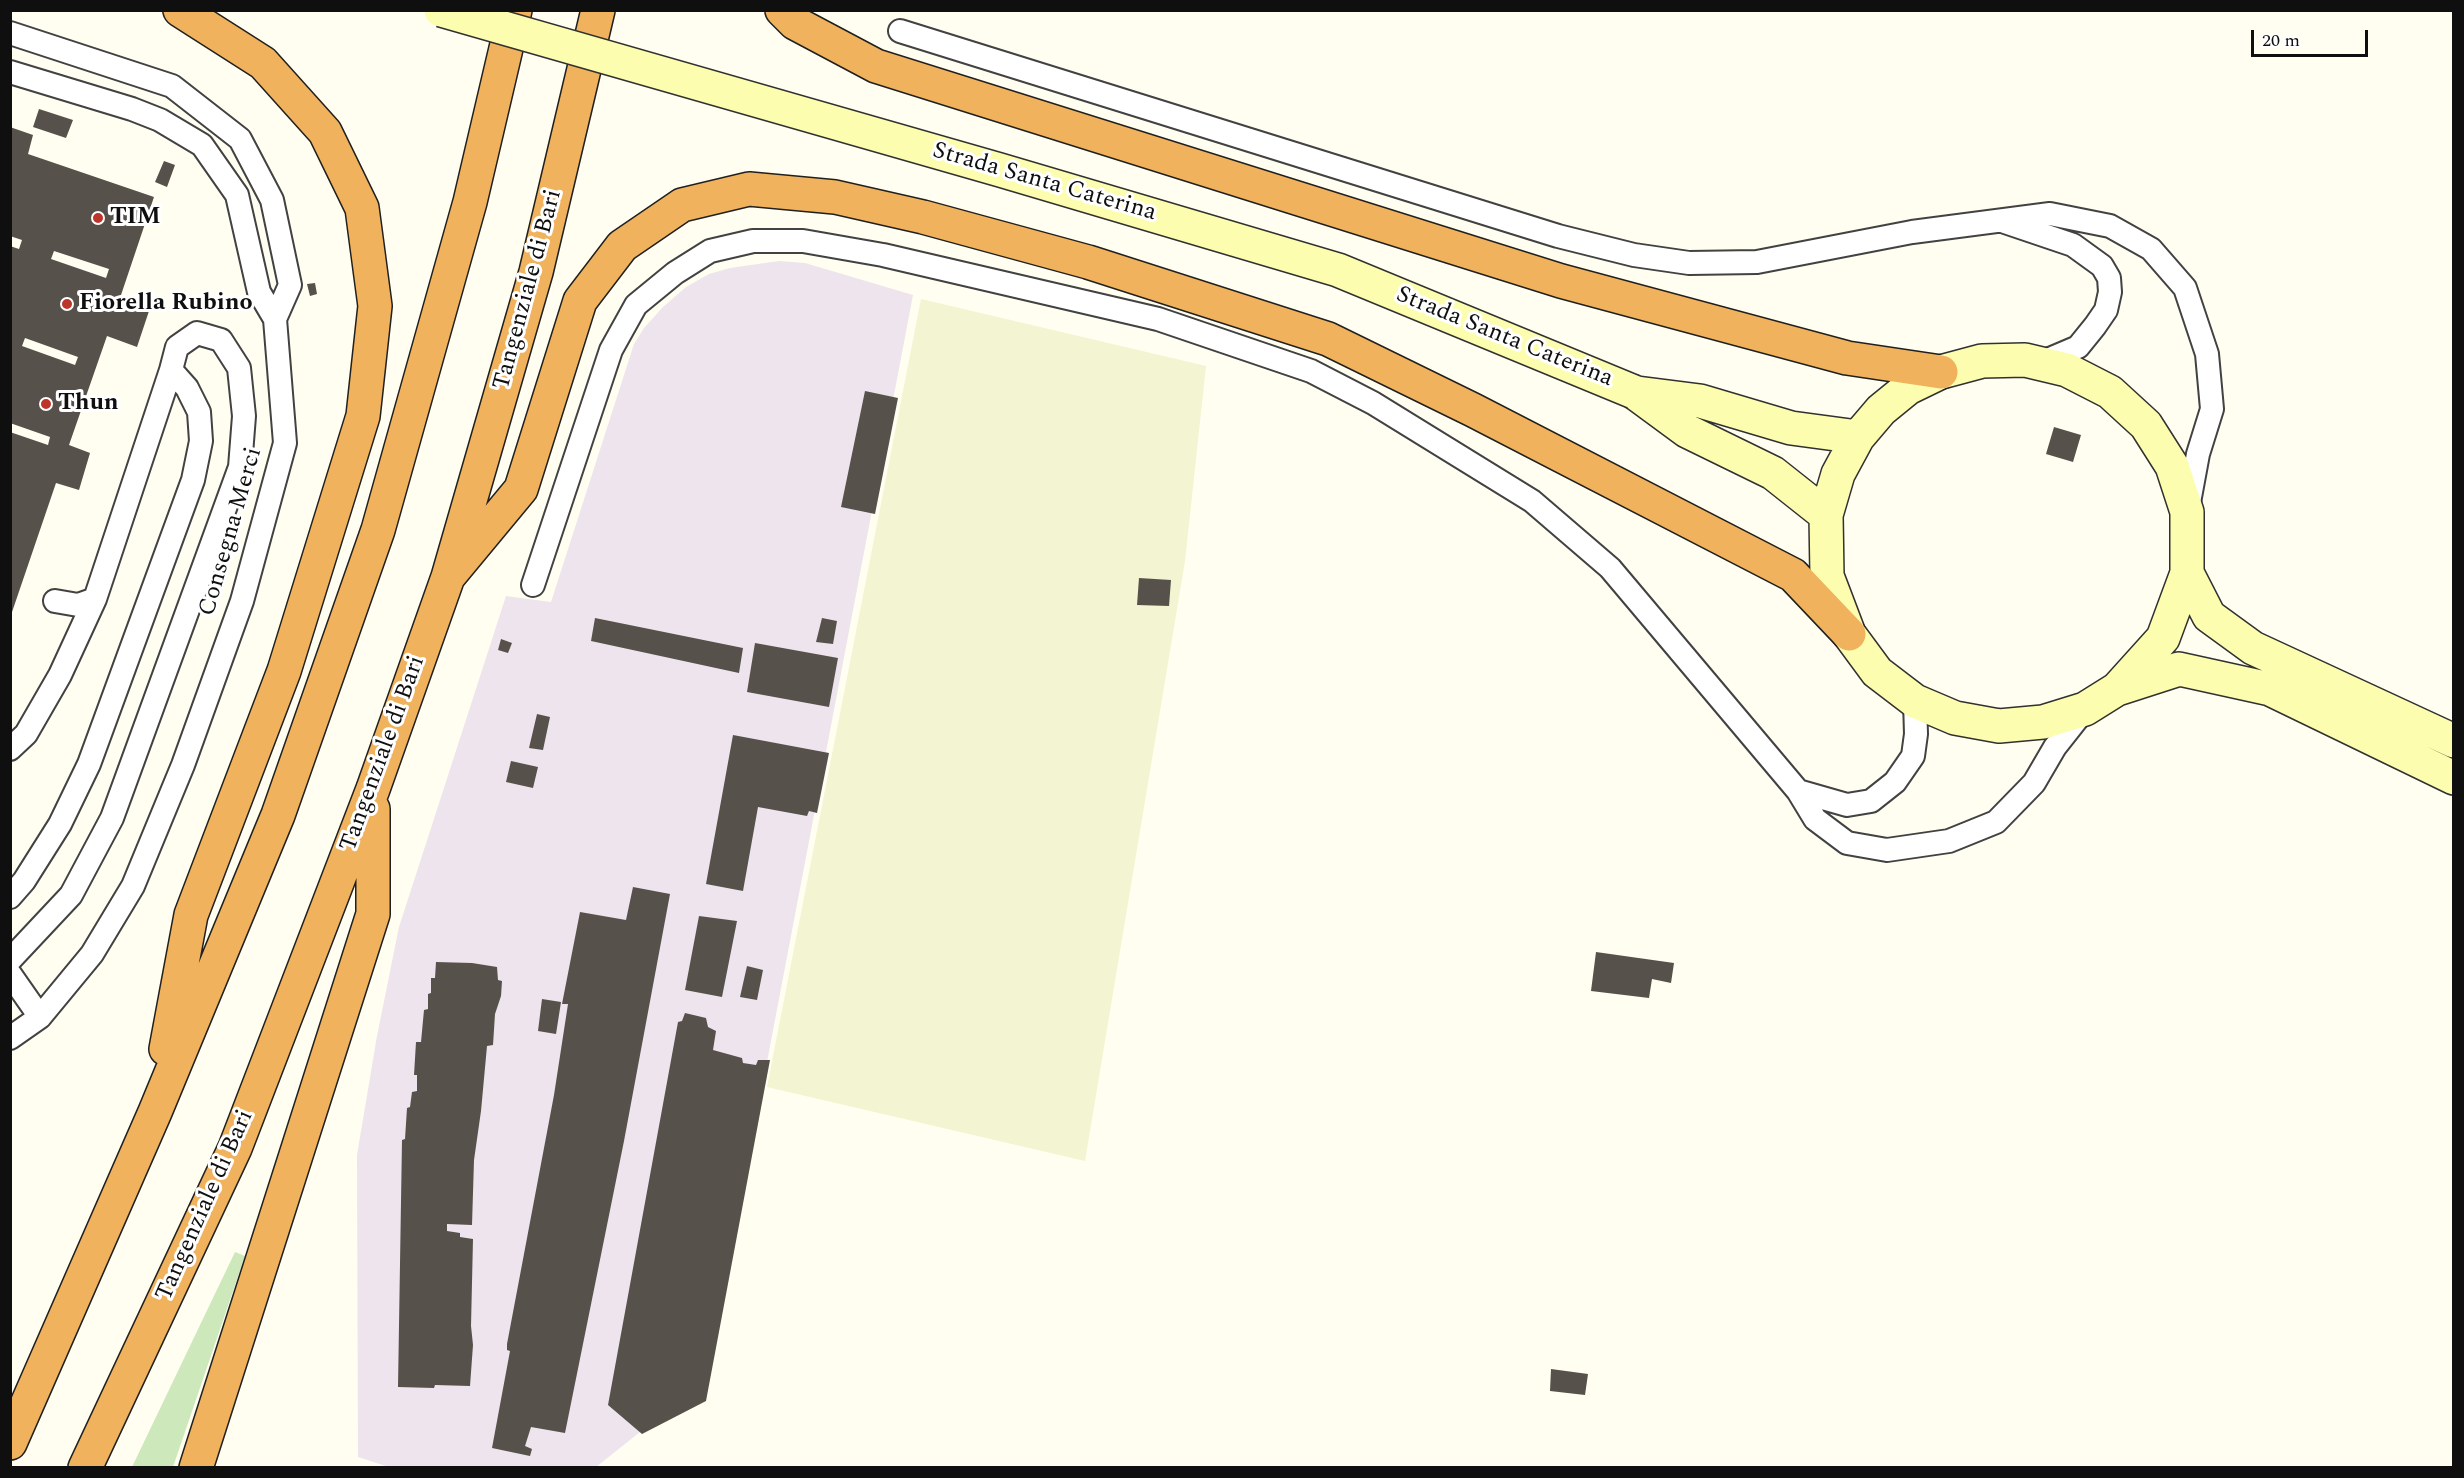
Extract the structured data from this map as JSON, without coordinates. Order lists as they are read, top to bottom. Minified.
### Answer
{"streets":{"highway":["Tangenziale di Bari"],"street":["Strada Santa Caterina"],"lane":["Consegna Merci"]},"places":["TIM","Fiorella Rubino","Thun"],"scale_bar":"20 m"}
